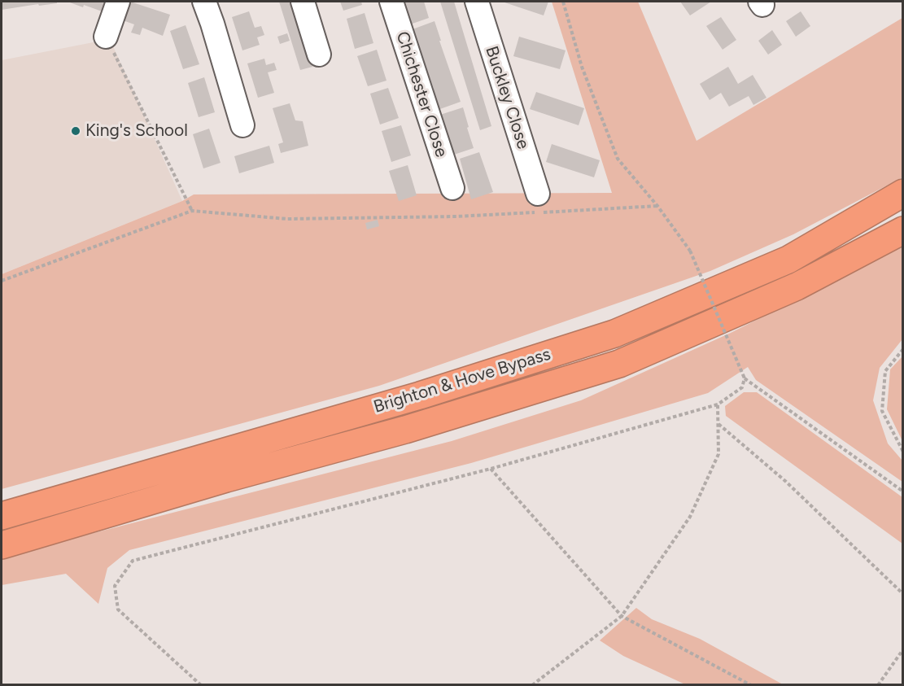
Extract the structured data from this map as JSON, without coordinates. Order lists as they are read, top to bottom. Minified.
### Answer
{"streets":{"highway":["Brighton & Hove Bypass"],"street":["Chichester Close","Buckley Close"]},"places":["King's School"]}
